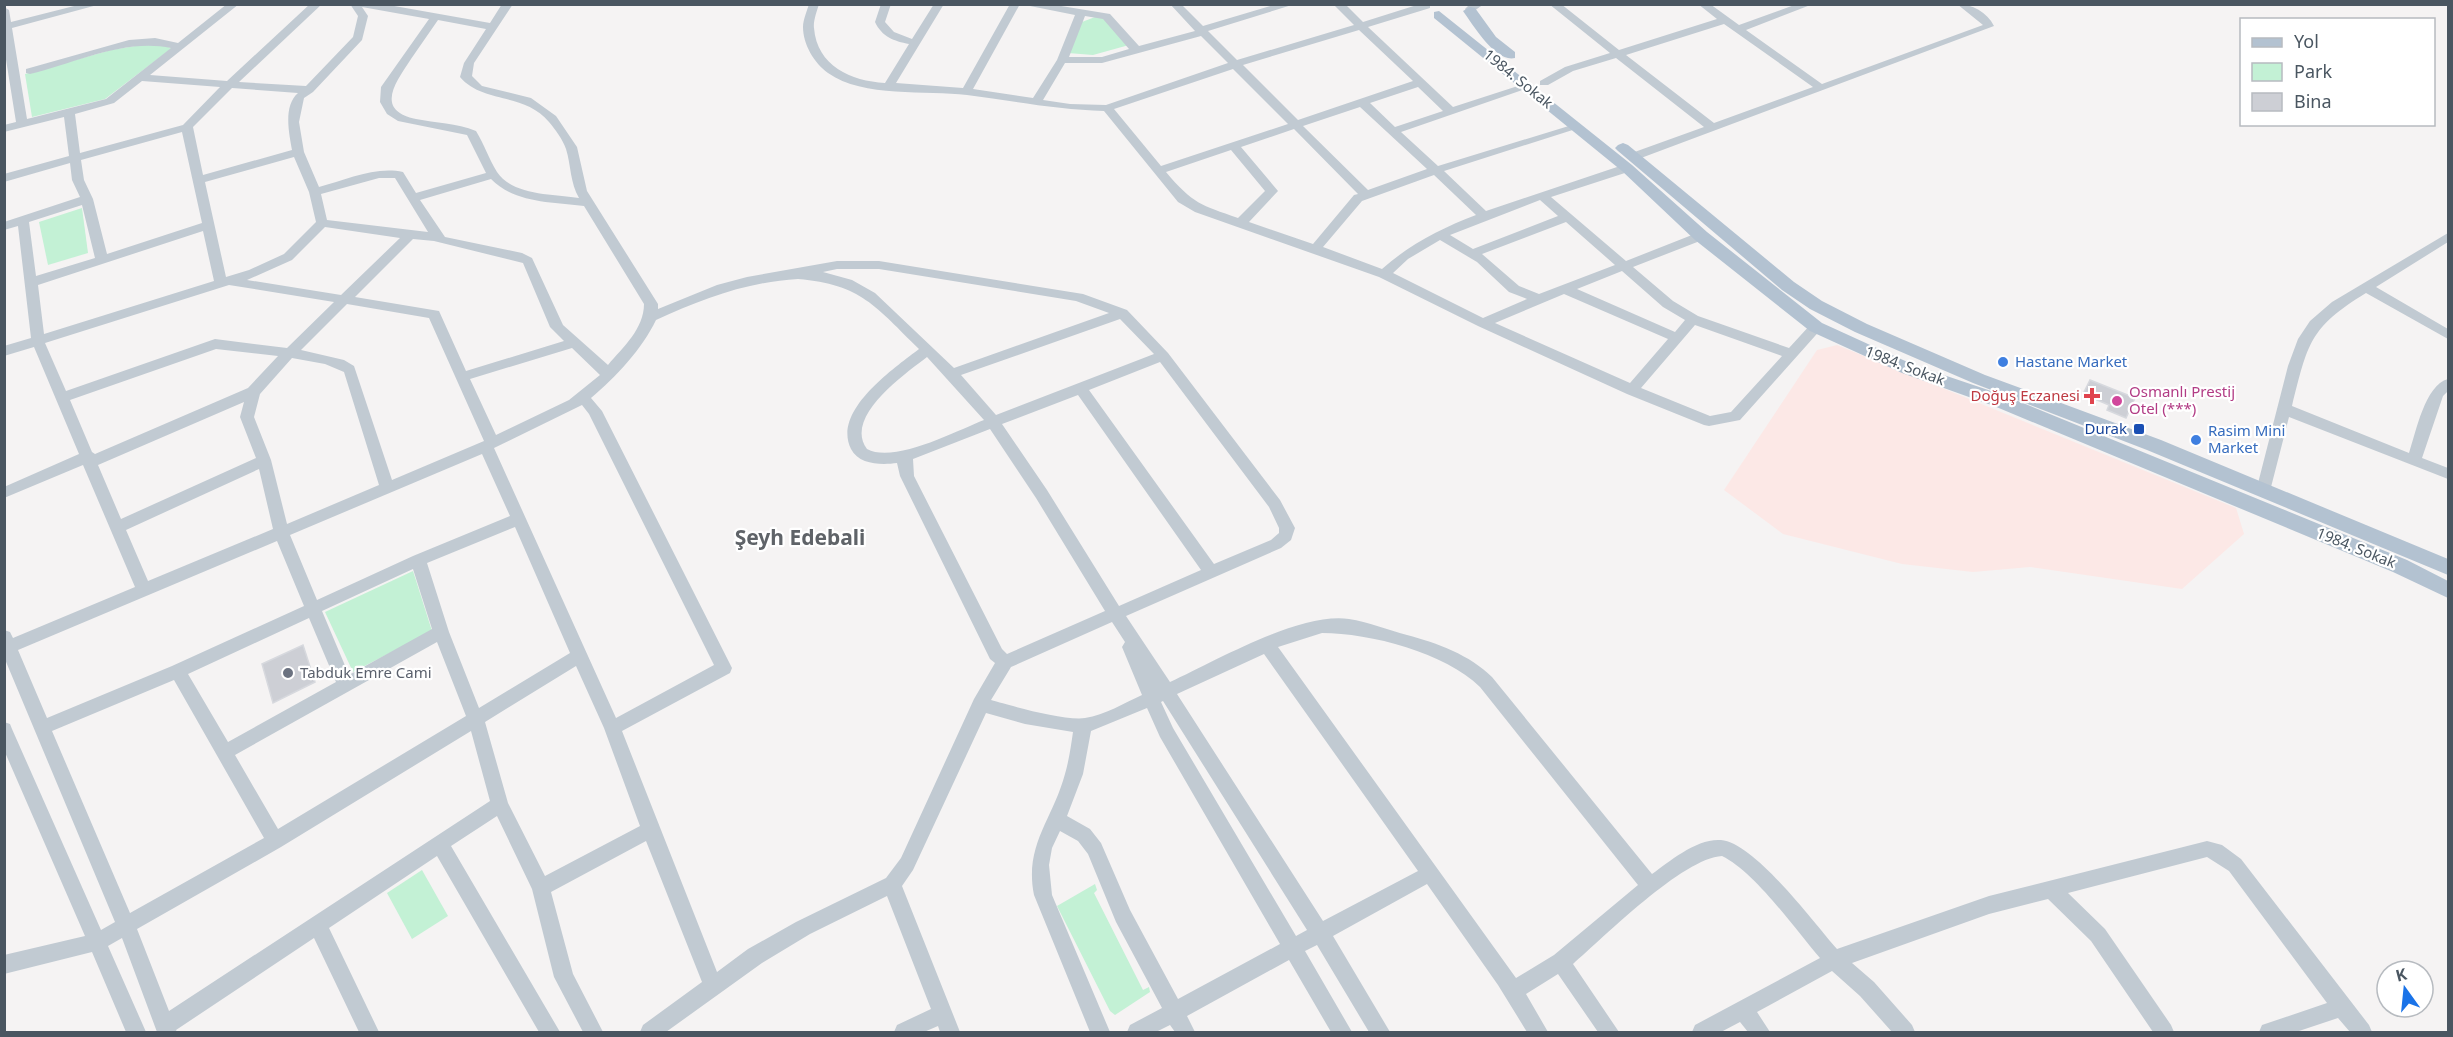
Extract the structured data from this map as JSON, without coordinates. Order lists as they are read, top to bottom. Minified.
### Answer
{"streets":{"main road":["1984. Sokak"]},"districts":["Şeyh Edebali"],"places":{"other":["Hastane Market","Osmanlı Prestij Otel (***)","Rasim Mini Market","Tabduk Emre Cami"],"health":["Doğuş Eczanesi"],"transit":["Durak"]},"legend":["Yol","Park","Bina"],"north":"top"}
